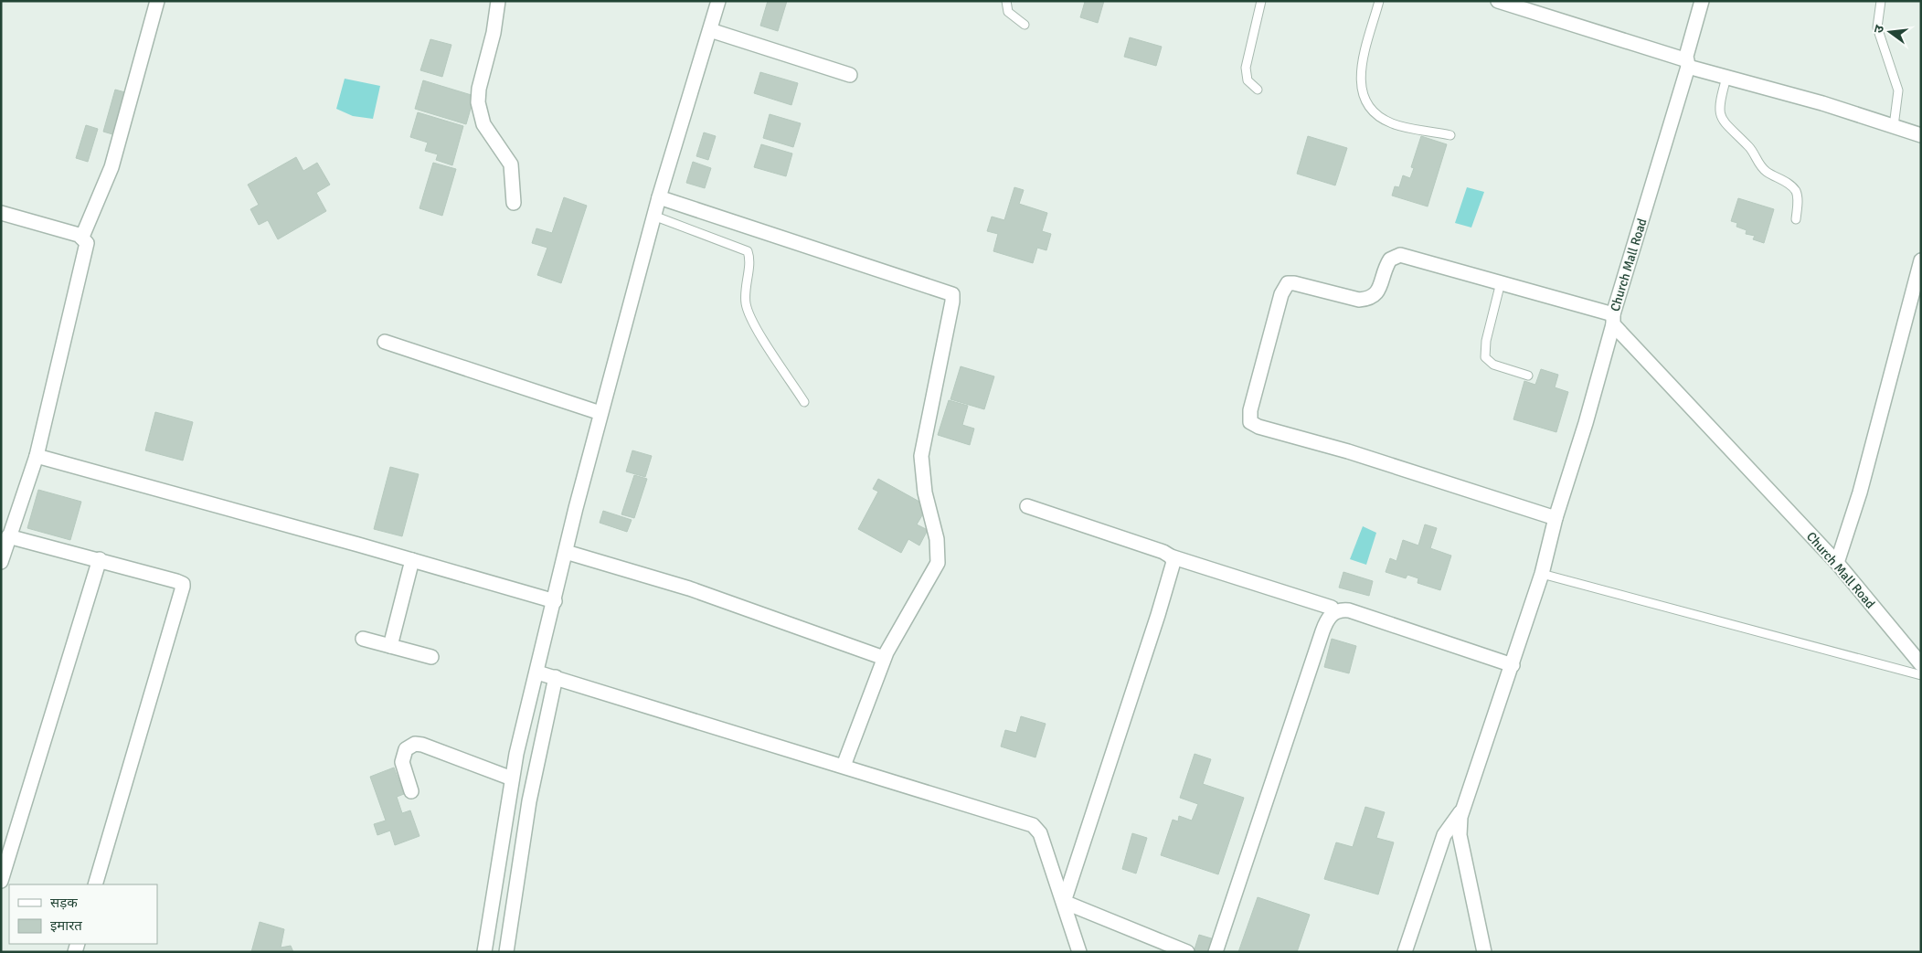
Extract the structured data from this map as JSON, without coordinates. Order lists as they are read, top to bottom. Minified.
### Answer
{"streets":{"street":["Church Mall Road"]},"legend":["सड़क","इमारत"],"north":"left"}
